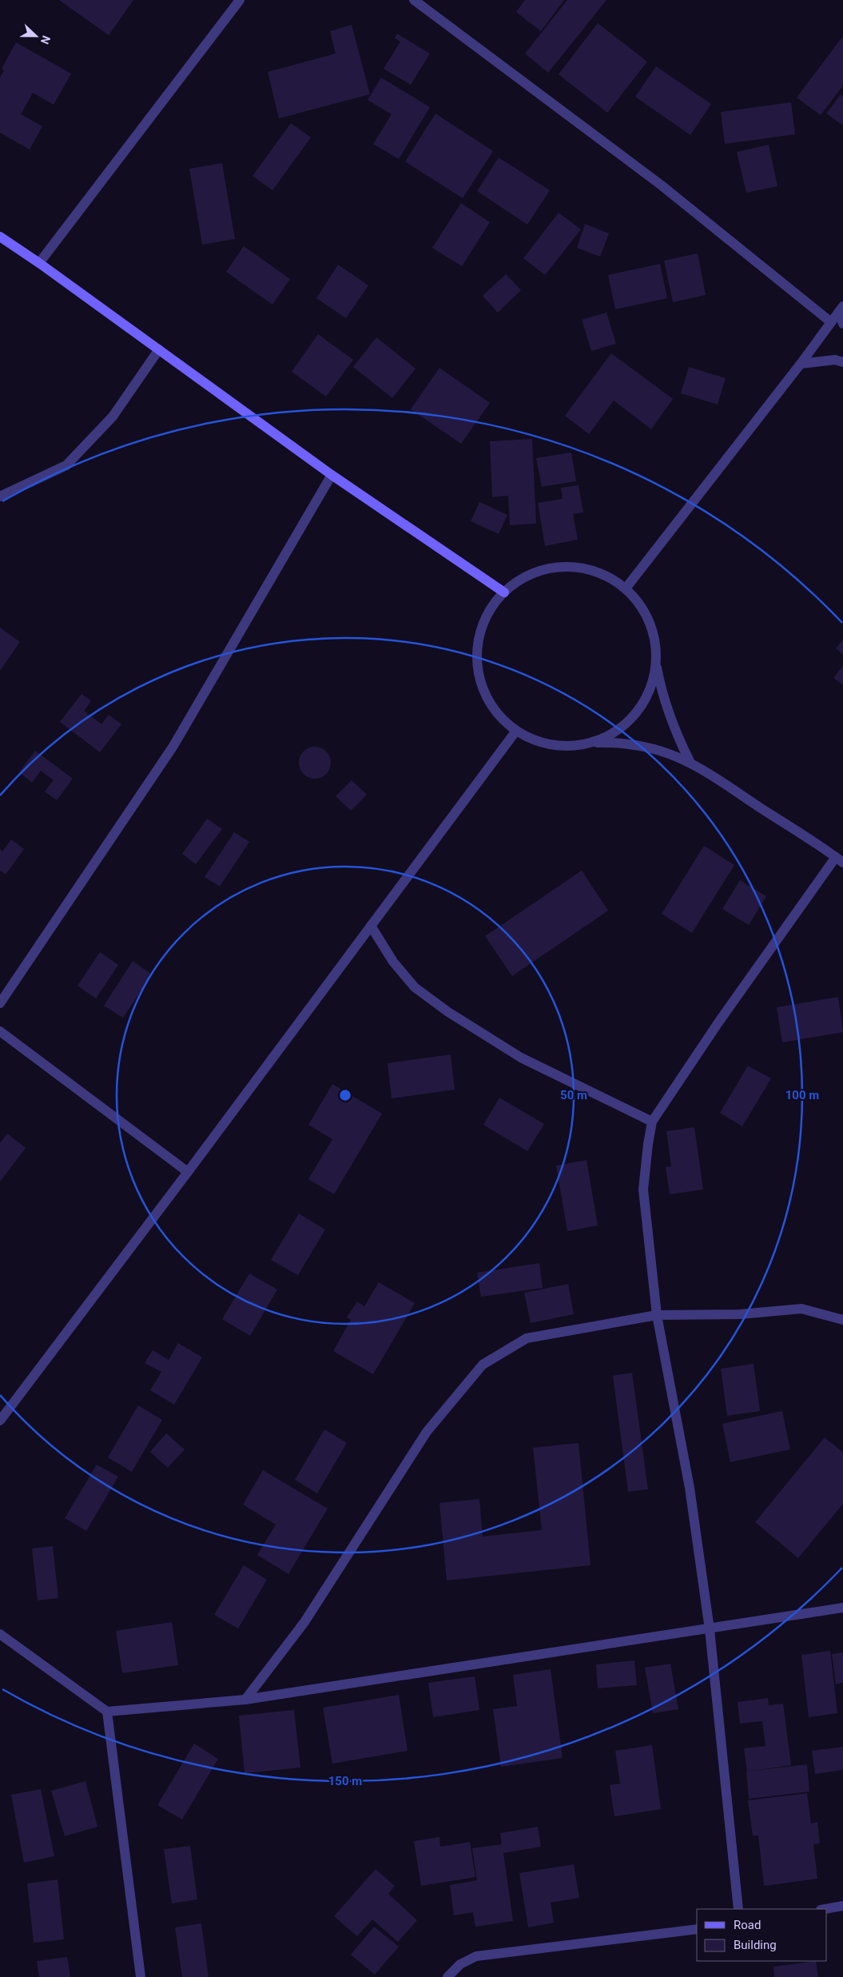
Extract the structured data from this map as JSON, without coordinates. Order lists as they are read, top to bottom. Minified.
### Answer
{"legend":["Road","Building"],"north":"right","rings":["50 m","100 m","150 m"]}
